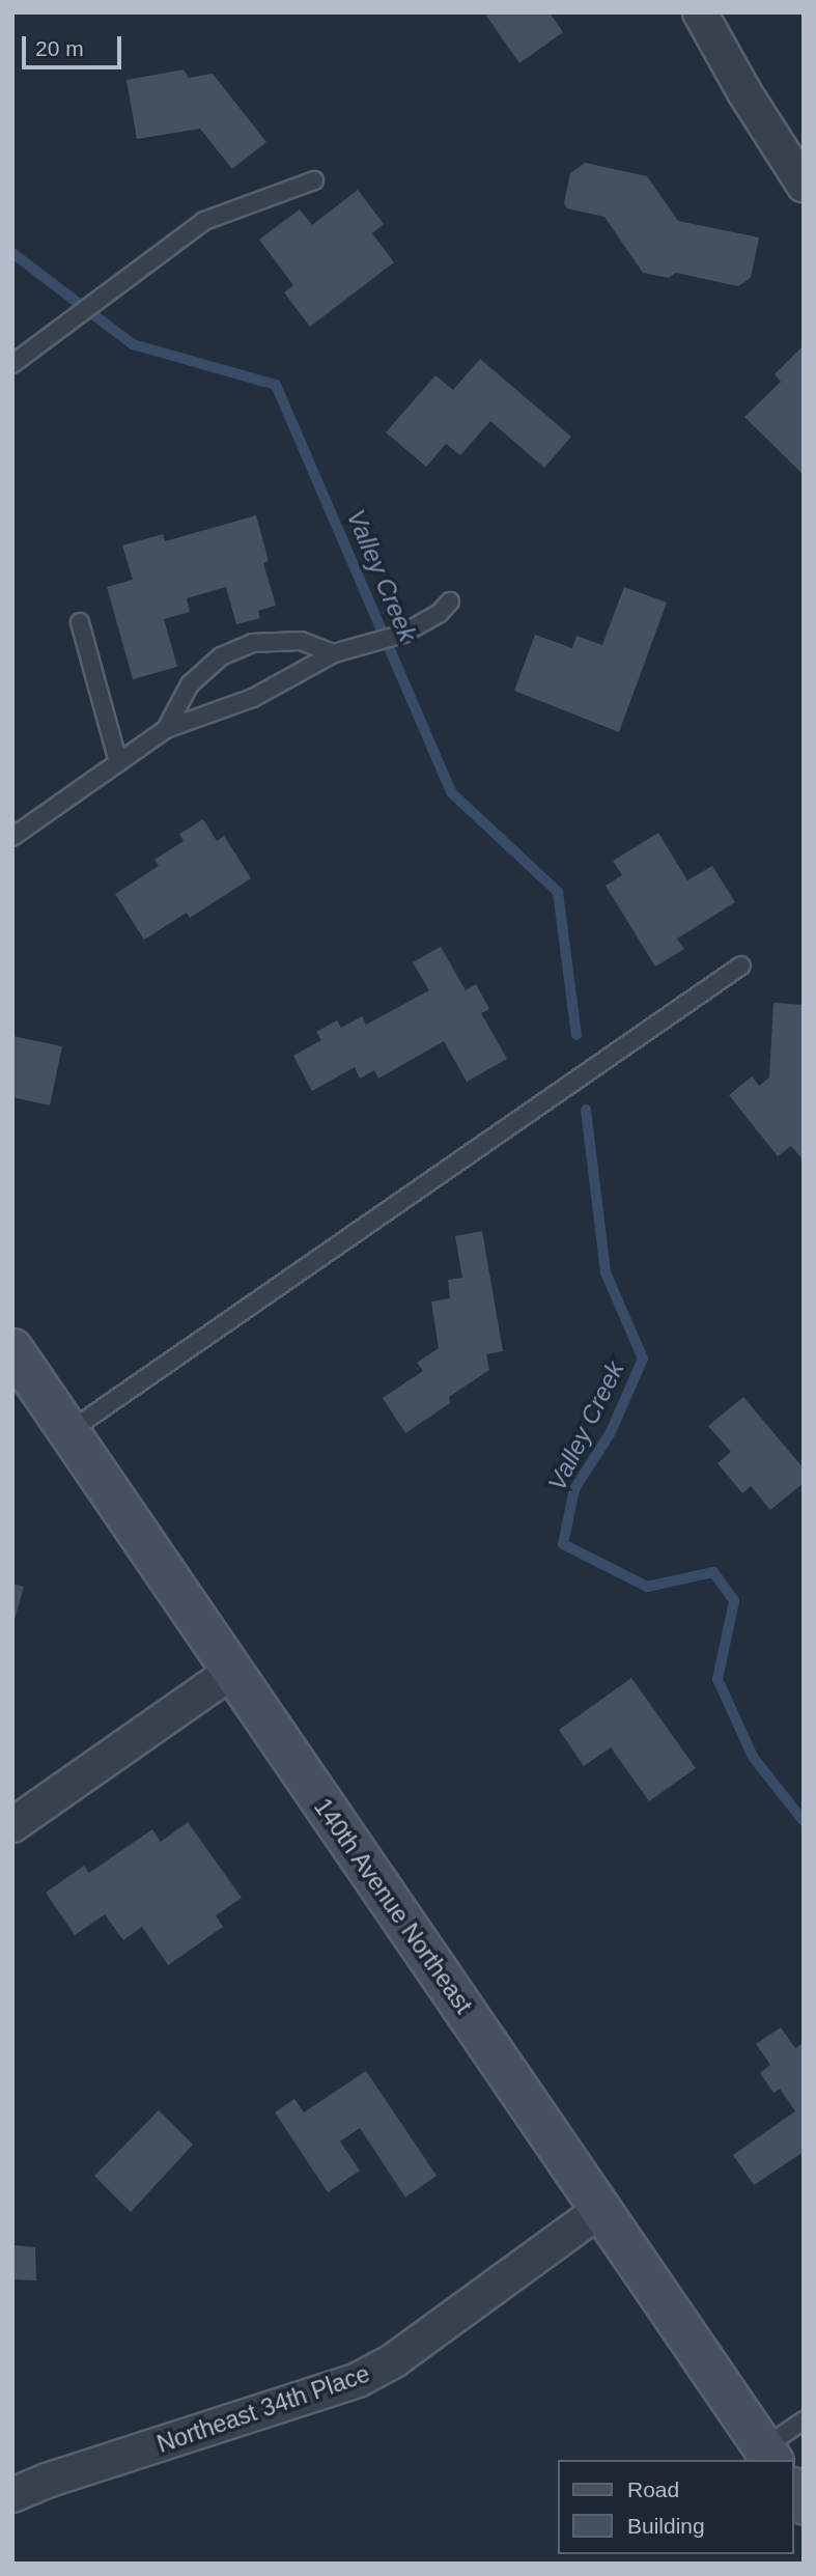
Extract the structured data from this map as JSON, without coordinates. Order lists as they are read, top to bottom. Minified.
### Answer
{"streets":{"street":["140th Avenue Northeast","Northeast 34th Place"]},"crossings":[["140th Avenue Northeast","Northeast 34th Place"]],"water":["Valley Creek"],"legend":["Road","Building"],"scale_bar":"20 m"}
